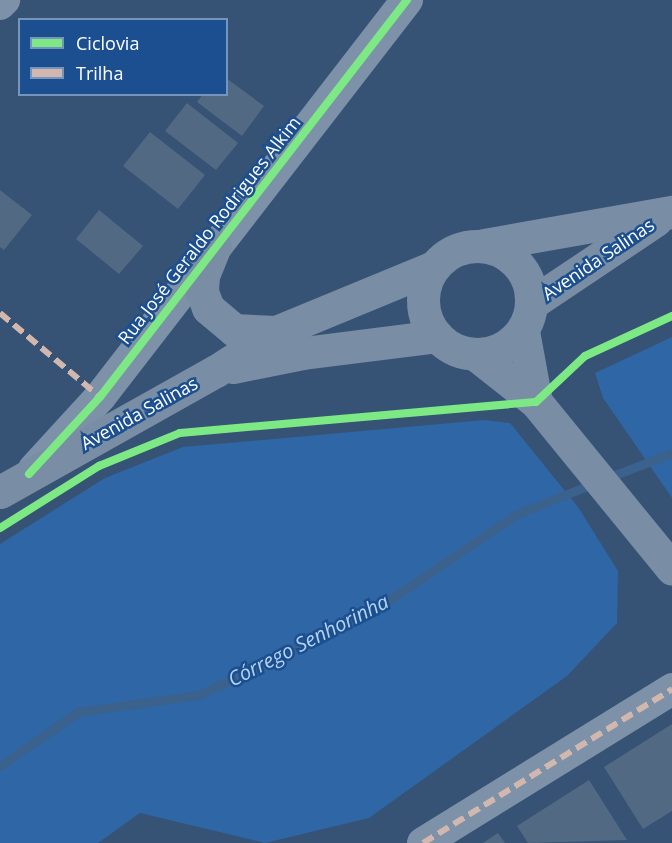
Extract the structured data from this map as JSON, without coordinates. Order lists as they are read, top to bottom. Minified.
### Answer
{"streets":{"street":["Rua José Geraldo Rodrigues Alkim","Avenida Salinas"]},"crossings":[["Rua José Geraldo Rodrigues Alkim","Avenida Salinas"]],"water":["Córrego Senhorinha"],"legend":["Ciclovia","Trilha"]}
